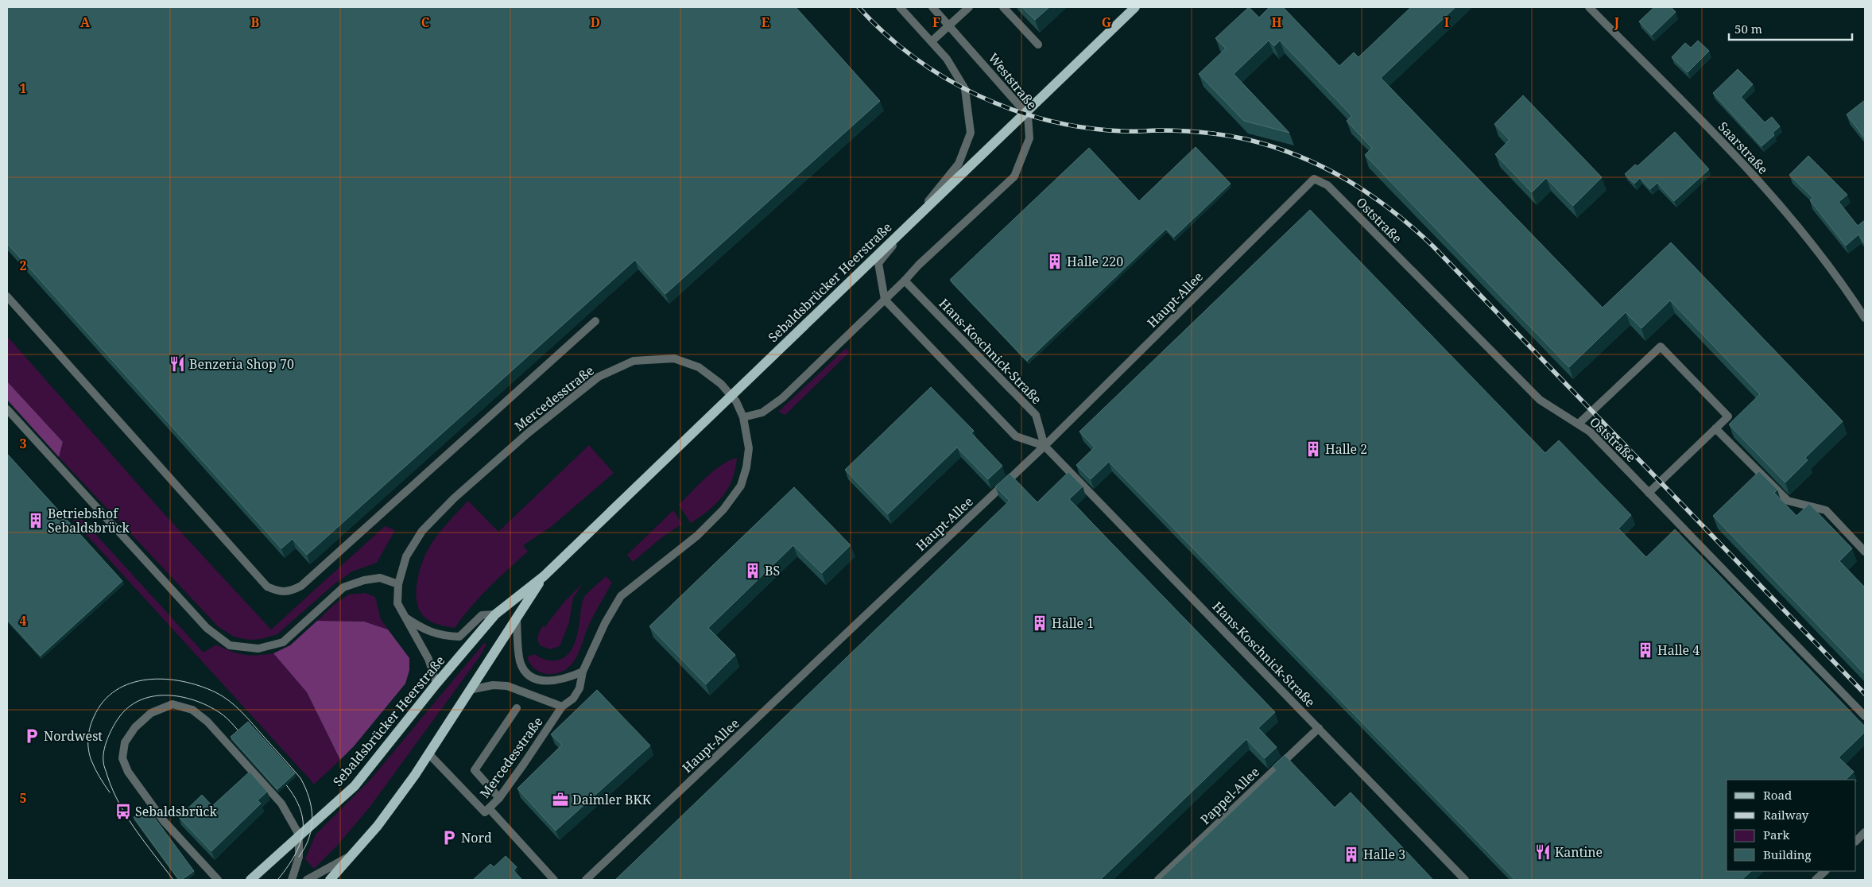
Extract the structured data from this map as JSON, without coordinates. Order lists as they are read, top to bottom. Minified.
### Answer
{"streets":{"main road":["Sebaldsbrücker Heerstraße"],"street":["Weststraße","Saarstraße","Oststraße","Haupt-Allee","Hans-Koschnick-Straße","Mercedesstraße","Pappel-Allee"]},"crossings":[["Weststraße","Hans-Koschnick-Straße"],["Weststraße","Mercedesstraße"],["Oststraße","Haupt-Allee"],["Sebaldsbrücker Heerstraße","Mercedesstraße"],["Haupt-Allee","Hans-Koschnick-Straße"],["Hans-Koschnick-Straße","Pappel-Allee"]],"places":{"building":["Halle 220","Halle 2","Betriebshof Sebaldsbrück","BS","Halle 1","Halle 4","Halle 3"],"restaurant":["Benzeria Shop 70","Kantine"],"parking":["Nordwest","Nord"],"office":["Daimler BKK"],"bus stop":["Sebaldsbrück"]},"legend":["Road","Railway","Park","Building"],"scale_bar":"50 m","grid":{"columns":["A","B","C","D","E","F","G","H","I","J"],"rows":["1","2","3","4","5"]}}
